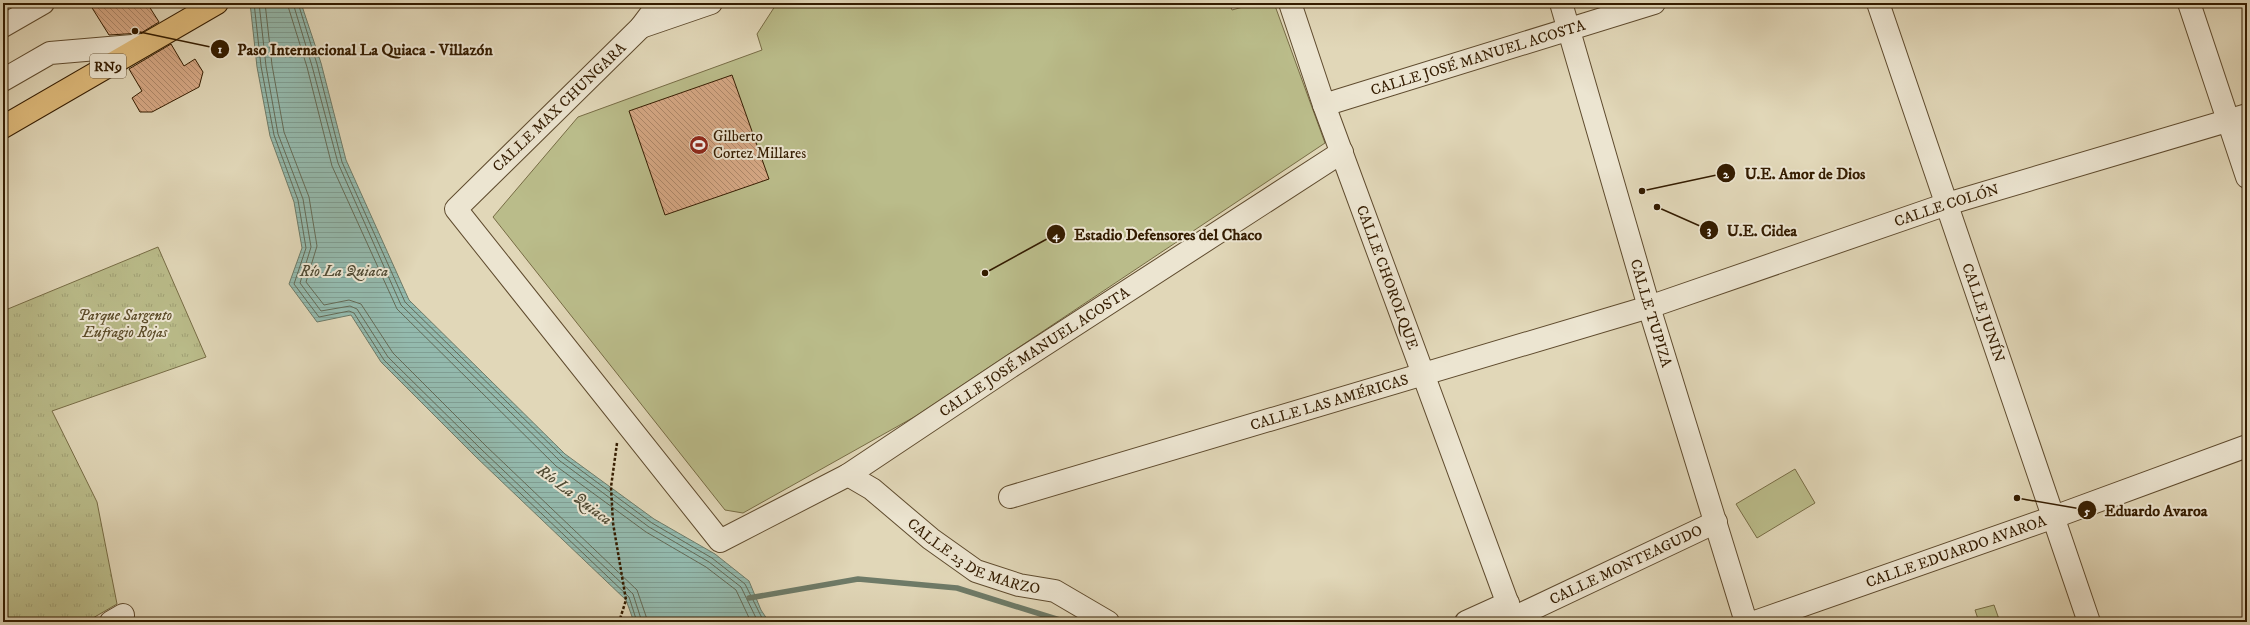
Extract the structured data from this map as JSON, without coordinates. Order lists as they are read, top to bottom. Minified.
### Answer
{"streets":{"highway":["RN9"],"street":["CALLE JOSÉ MANUEL ACOSTA","CALLE MAX CHUNGARA","CALLE COLÓN","CALLE CHOROLQUE","CALLE TUPIZA","CALLE JUNÍN","CALLE LAS AMÉRICAS","CALLE EDUARDO AVAROA","CALLE 23 DE MARZO","CALLE MONTEAGUDO"]},"crossings":[["CALLE JOSÉ MANUEL ACOSTA","CALLE MAX CHUNGARA"],["CALLE JOSÉ MANUEL ACOSTA","CALLE CHOROLQUE"],["CALLE JOSÉ MANUEL ACOSTA","CALLE TUPIZA"],["CALLE JOSÉ MANUEL ACOSTA","CALLE 23 DE MARZO"],["CALLE COLÓN","CALLE TUPIZA"],["CALLE COLÓN","CALLE JUNÍN"],["CALLE COLÓN","CALLE LAS AMÉRICAS"],["CALLE CHOROLQUE","CALLE LAS AMÉRICAS"],["CALLE CHOROLQUE","CALLE MONTEAGUDO"],["CALLE TUPIZA","CALLE LAS AMÉRICAS"],["CALLE TUPIZA","CALLE MONTEAGUDO"],["CALLE JUNÍN","CALLE EDUARDO AVAROA"]],"water":["Río La Quiaca"],"parks":["Parque Sargento Eufragio Rojas"],"places":{"other":["Paso Internacional La Quiaca - Villazón","U.E. Amor de Dios","U.E. Cidea","Estadio Defensores del Chaco","Eduardo Avaroa"],"sports":["Gilberto Cortez Millares"]}}
